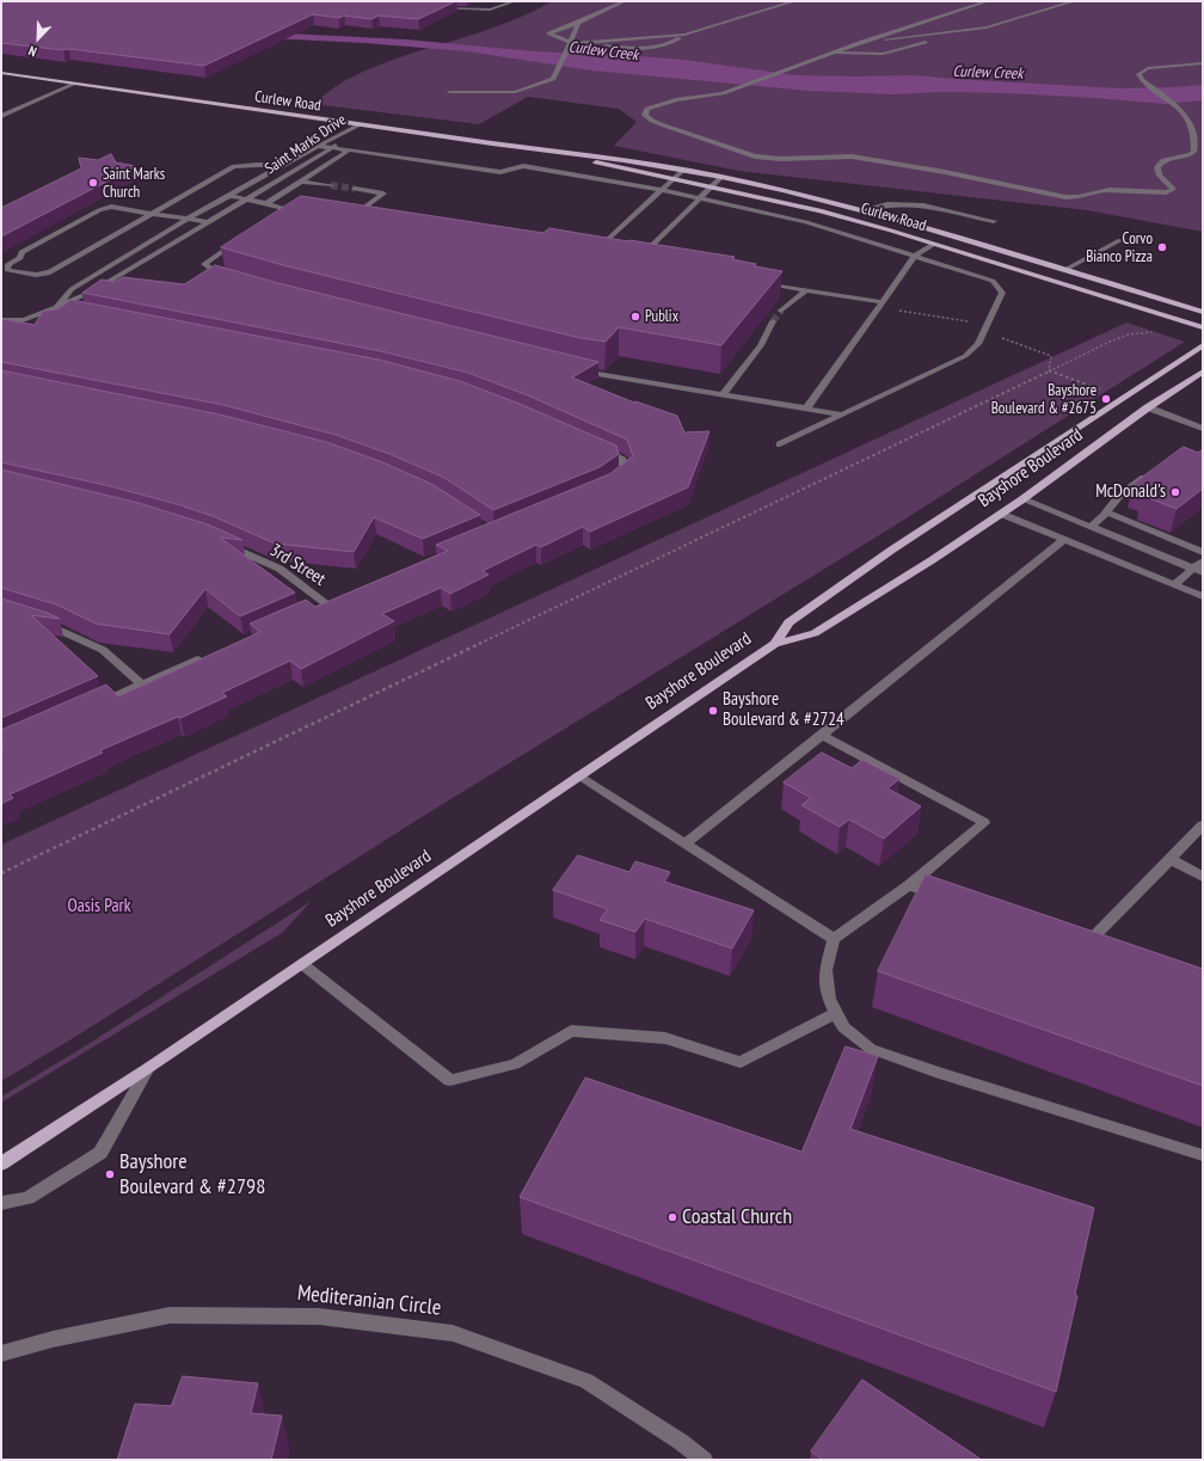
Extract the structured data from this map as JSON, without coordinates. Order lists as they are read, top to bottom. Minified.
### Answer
{"streets":{"main road":["Curlew Road","Bayshore Boulevard"],"street":["Saint Marks Drive","3rd Street","Mediteranian Circle"]},"crossings":[["Curlew Road","Saint Marks Drive"]],"water":["Curlew Creek"],"parks":["Oasis Park"],"places":["Saint Marks Church","Corvo Bianco Pizza","Publix","Bayshore Boulevard & #2675","McDonald's","Bayshore Boulevard & #2724","Bayshore Boulevard & #2798","Coastal Church"],"north":"bottom left"}
